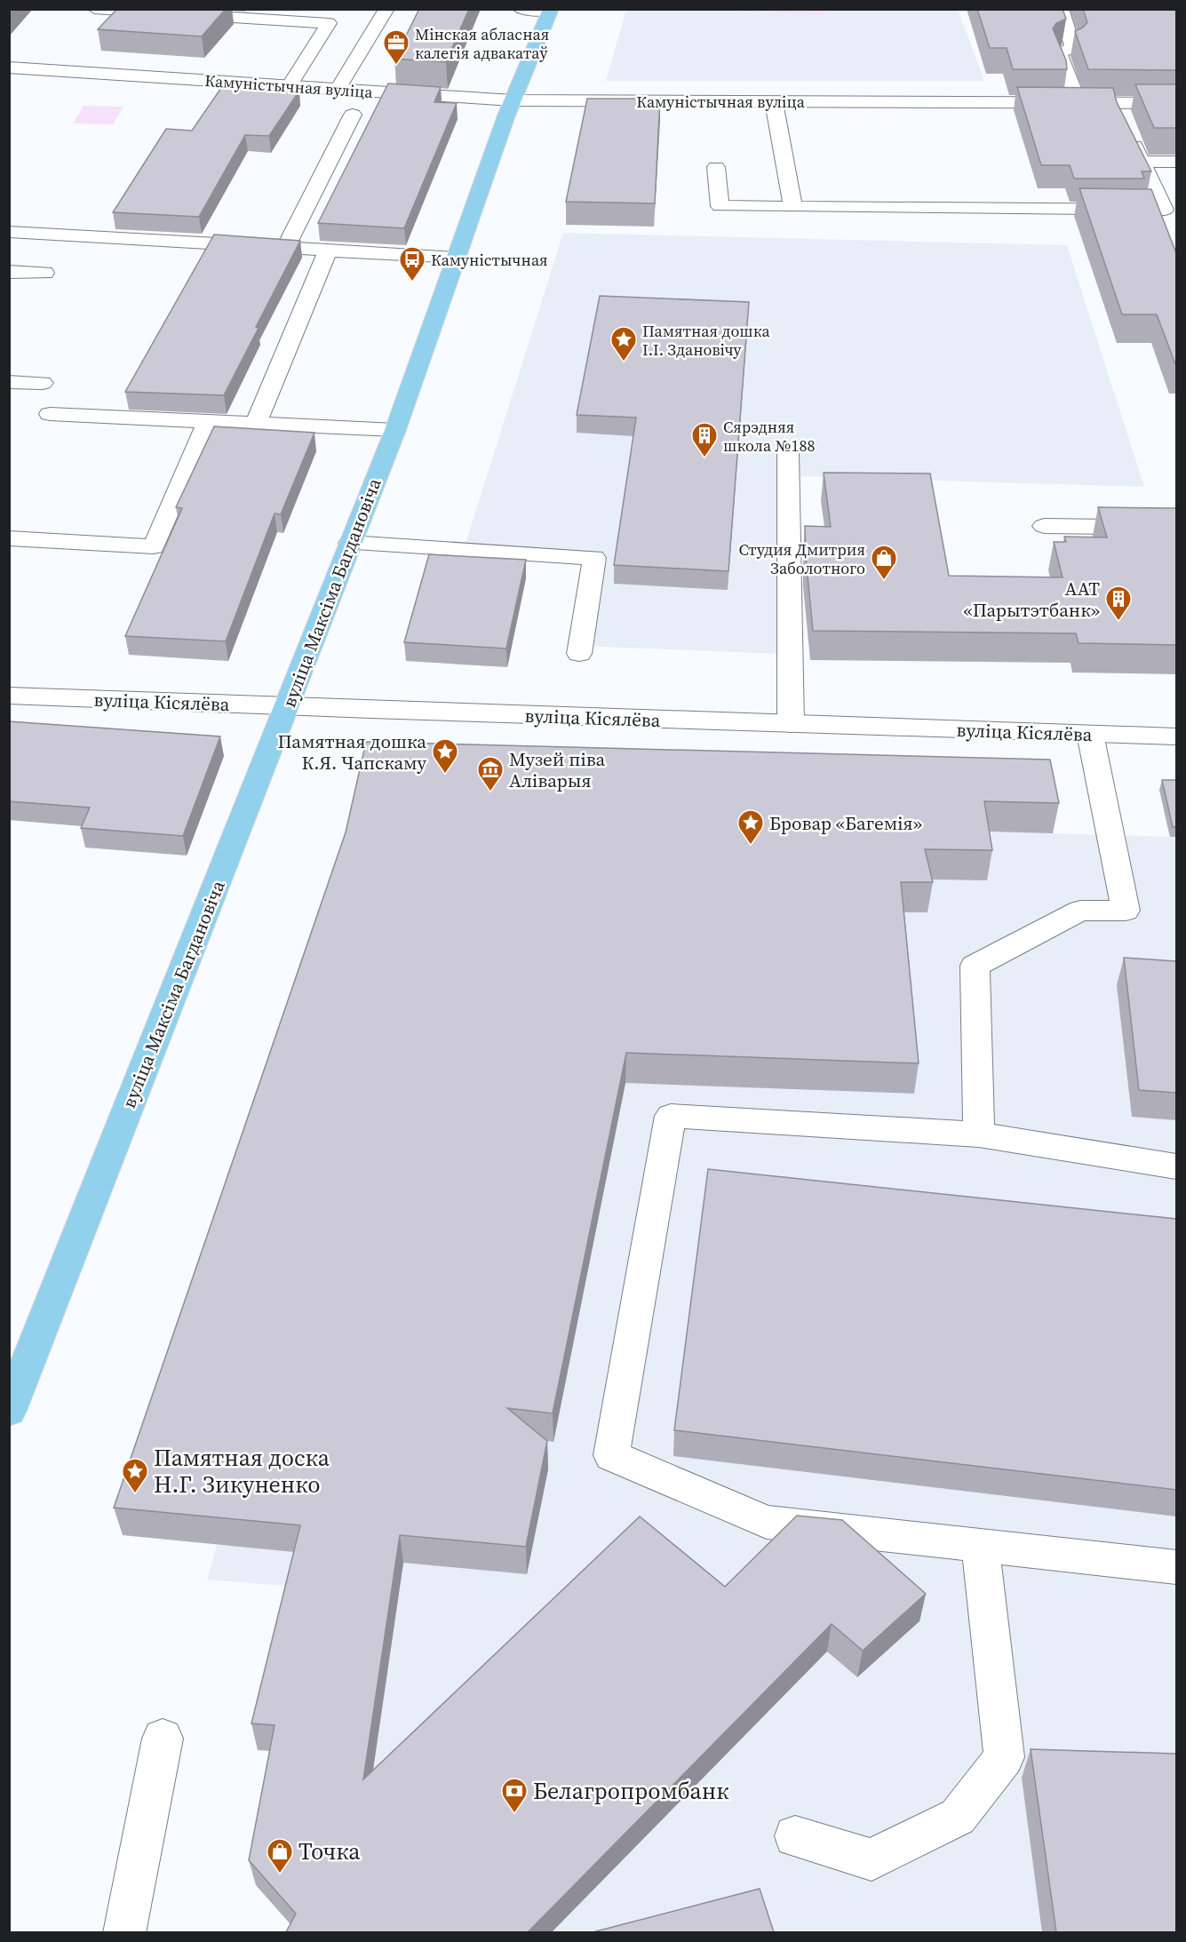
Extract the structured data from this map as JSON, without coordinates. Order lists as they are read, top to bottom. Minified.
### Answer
{"streets":{"main road":["вуліца Максіма Багдановіча"],"street":["Камуністычная вуліца","вуліца Кісялёва"]},"crossings":[["Камуністычная вуліца","вуліца Максіма Багдановіча"],["вуліца Максіма Багдановіча","вуліца Кісялёва"]],"places":{"office":["Мінская абласная калегія адвакатаў"],"bus stop":["Камуністычная"],"place":["Памятная дошка І.І. Здановічу","Памятная дошка К.Я. Чапскаму","Бровар «Багемія»","Памятная доска Н.Г. Зикуненко"],"building":["Сярэдняя школа №188","ААТ «Парытэтбанк»"],"shop":["Студия Дмитрия Заболотного","Точка"],"museum":["Музей піва Аліварыя"],"bank":["Белагропромбанк"]}}
